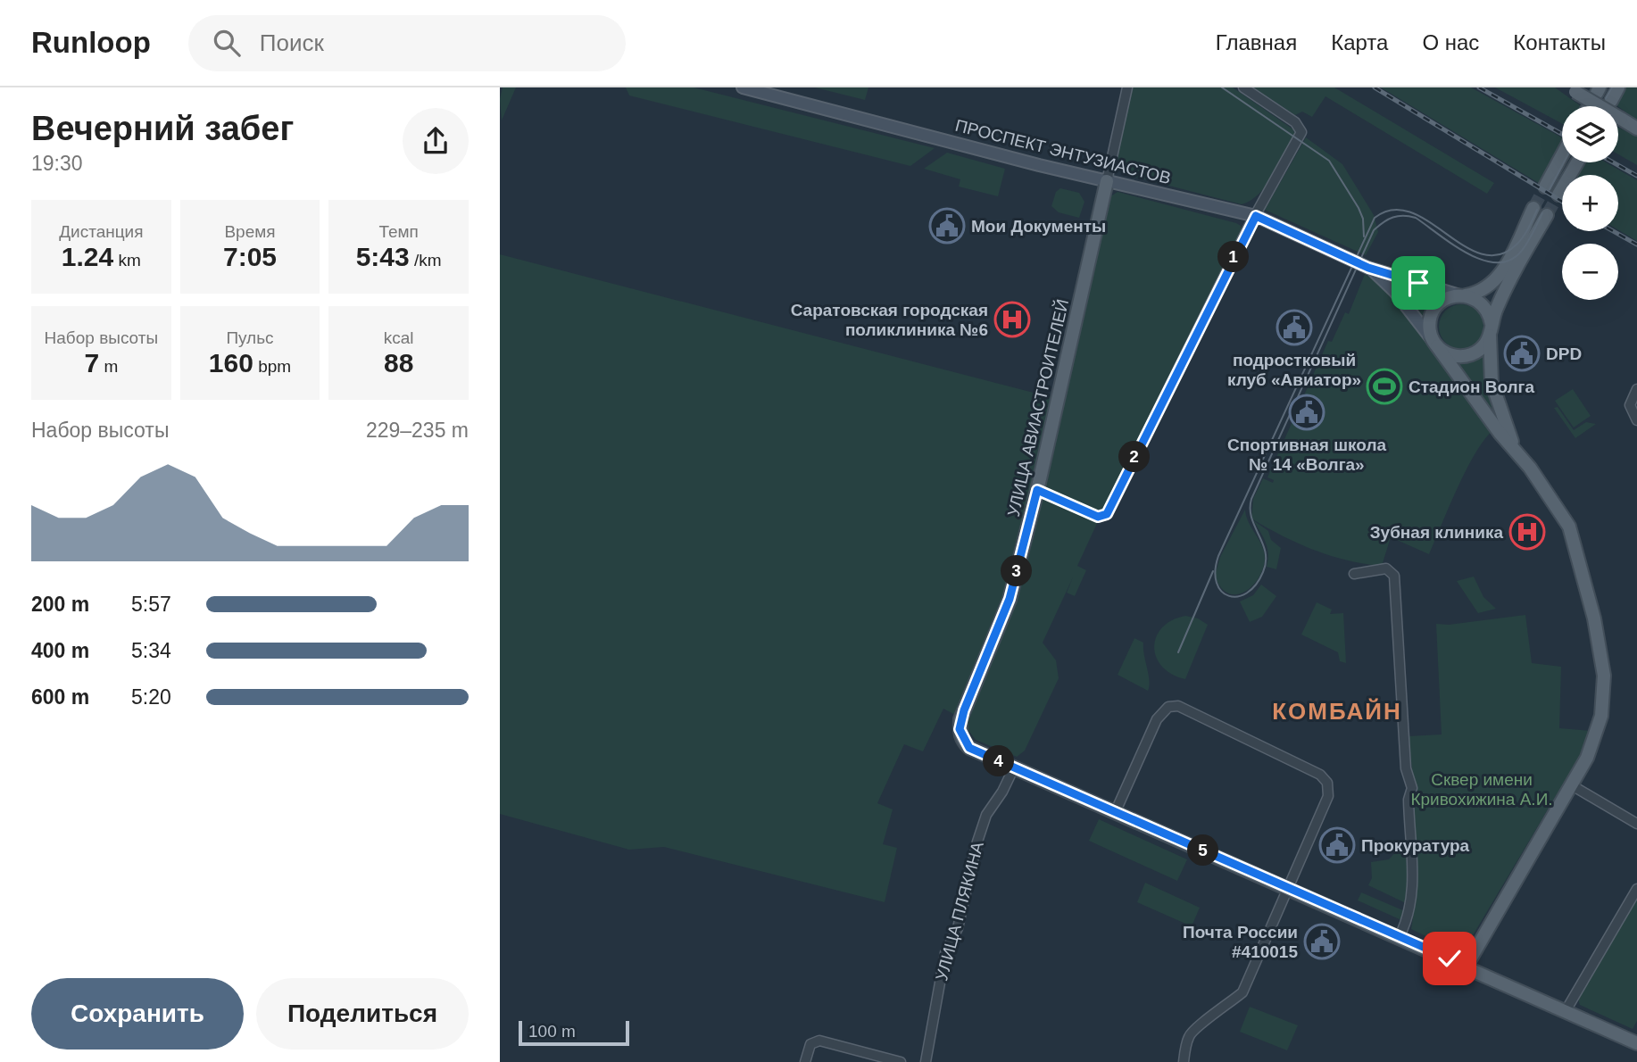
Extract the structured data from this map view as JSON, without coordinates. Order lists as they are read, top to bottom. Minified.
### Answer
{"streets":{"main road":["ПРОСПЕКТ ЭНТУЗИАСТОВ","УЛИЦА АВИАСТРОИТЕЛЕЙ"],"street":["УЛИЦА ПЛЯКИНА"]},"crossings":[["ПРОСПЕКТ ЭНТУЗИАСТОВ","УЛИЦА АВИАСТРОИТЕЛЕЙ"],["УЛИЦА АВИАСТРОИТЕЛЕЙ","УЛИЦА ПЛЯКИНА"]],"districts":["КОМБАЙН"],"parks":["Сквер имени Кривохижина А.И."],"places":{"public building":["Мои Документы","подростковый клуб «Авиатор»","DPD","Спортивная школа № 14 «Волга»","Прокуратура","Почта России #410015"],"hospital":["Саратовская городская поликлиника №6","Зубная клиника"],"sports":["Стадион Волга"]},"scale_bar":"100 m","page":{"header":"Runloop","search":"Поиск","nav":["Главная","Карта","О нас","Контакты"],"heading":["Вечерний забег","19:30"],"map_buttons":["+","−"],"stats":[["Дистанция","1.24 km"],["Время","7:05"],["Темп","5:43 /km"],["Набор высоты","7 m"],["Пульс","160 bpm"],["kcal","88"]],"pins":["1","2","3","4","5"],"chart":["Набор высоты","229–235 m"],"list":[{"name":"200 m","note":"5:57"},{"name":"400 m","note":"5:34"},{"name":"600 m","note":"5:20"}],"buttons":["Сохранить","Поделиться"],"scale":"100 m"}}
